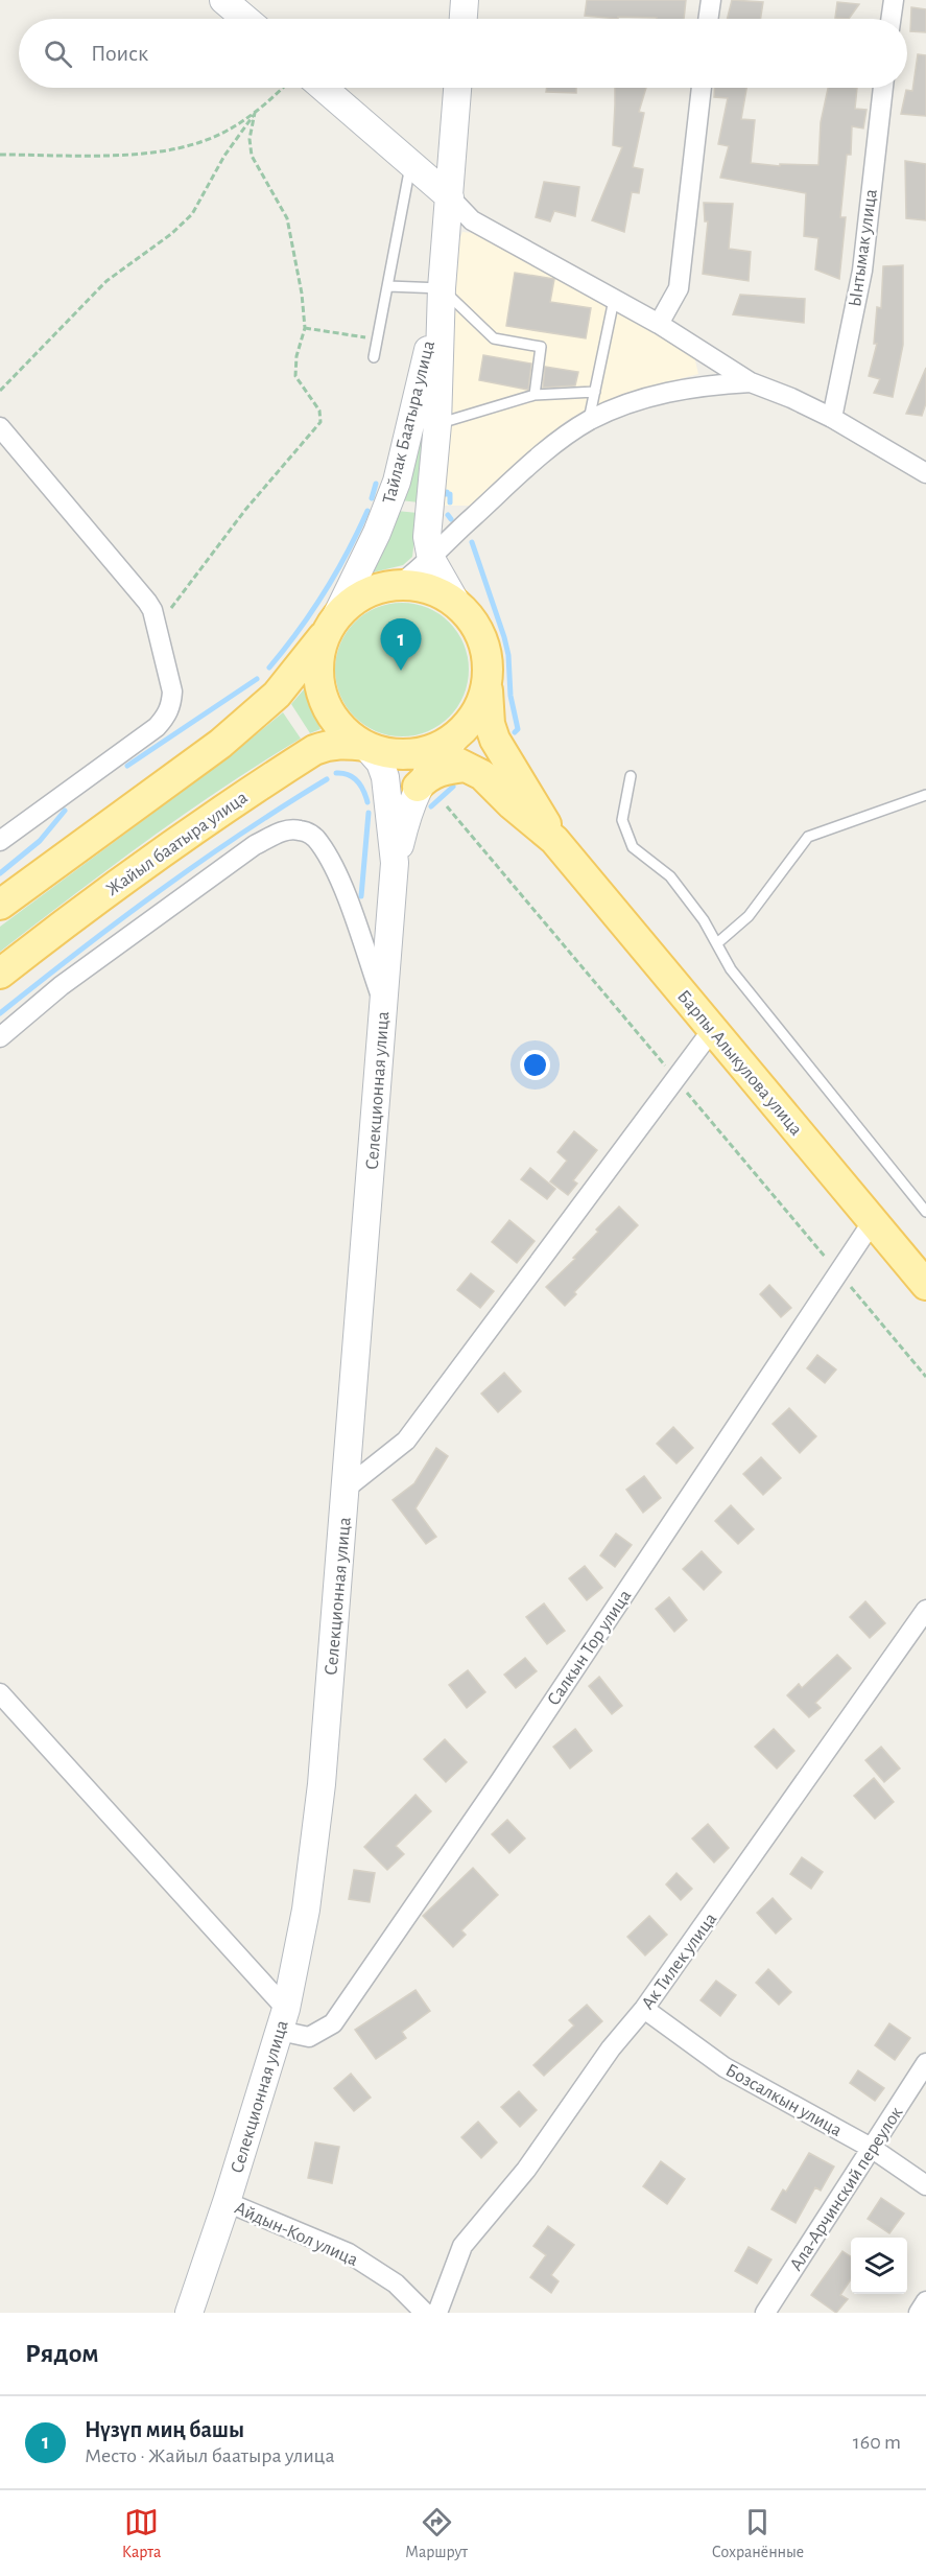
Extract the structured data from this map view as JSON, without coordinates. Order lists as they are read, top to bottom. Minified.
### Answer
{"streets":{"main road":["Жайыл баатыра улица","Барпы Алыкулова улица"],"street":["Ынтымак улица","Тайлак Баатыра улица","Селекционная улица","Салкын Тор улица","Ак Тилек улица","Бозсалкын улица","Ала-Арчинский переулок","Айдын-Кол улица"]},"crossings":[["Тайлак Баатыра улица","Жайыл баатыра улица"],["Тайлак Баатыра улица","Барпы Алыкулова улица"],["Тайлак Баатыра улица","Селекционная улица"],["Жайыл баатыра улица","Барпы Алыкулова улица"],["Жайыл баатыра улица","Селекционная улица"],["Барпы Алыкулова улица","Селекционная улица"],["Барпы Алыкулова улица","Салкын Тор улица"],["Селекционная улица","Салкын Тор улица"],["Селекционная улица","Айдын-Кол улица"],["Ак Тилек улица","Бозсалкын улица"],["Бозсалкын улица","Ала-Арчинский переулок"]],"page":{"search":"Поиск","pins":"1","heading":"Рядом","list":[{"mark":"1","name":"Нүзүп миң башы","note":"Место · Жайыл баатыра улица","value":"160 m"}],"nav":["Карта","Маршрут","Сохранённые"]}}
